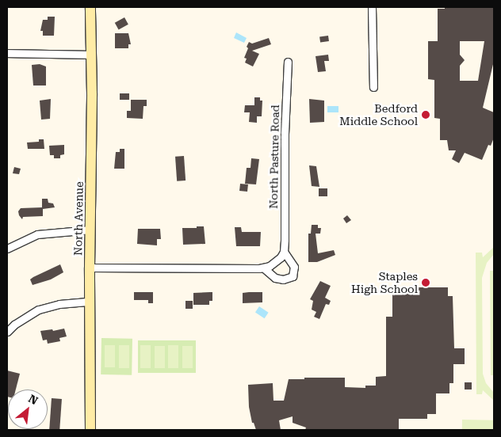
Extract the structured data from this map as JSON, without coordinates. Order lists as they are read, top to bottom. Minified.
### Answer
{"streets":{"street":["North Pasture Road","North Avenue"]},"places":["Bedford Middle School","Staples High School"],"north":"top right"}
